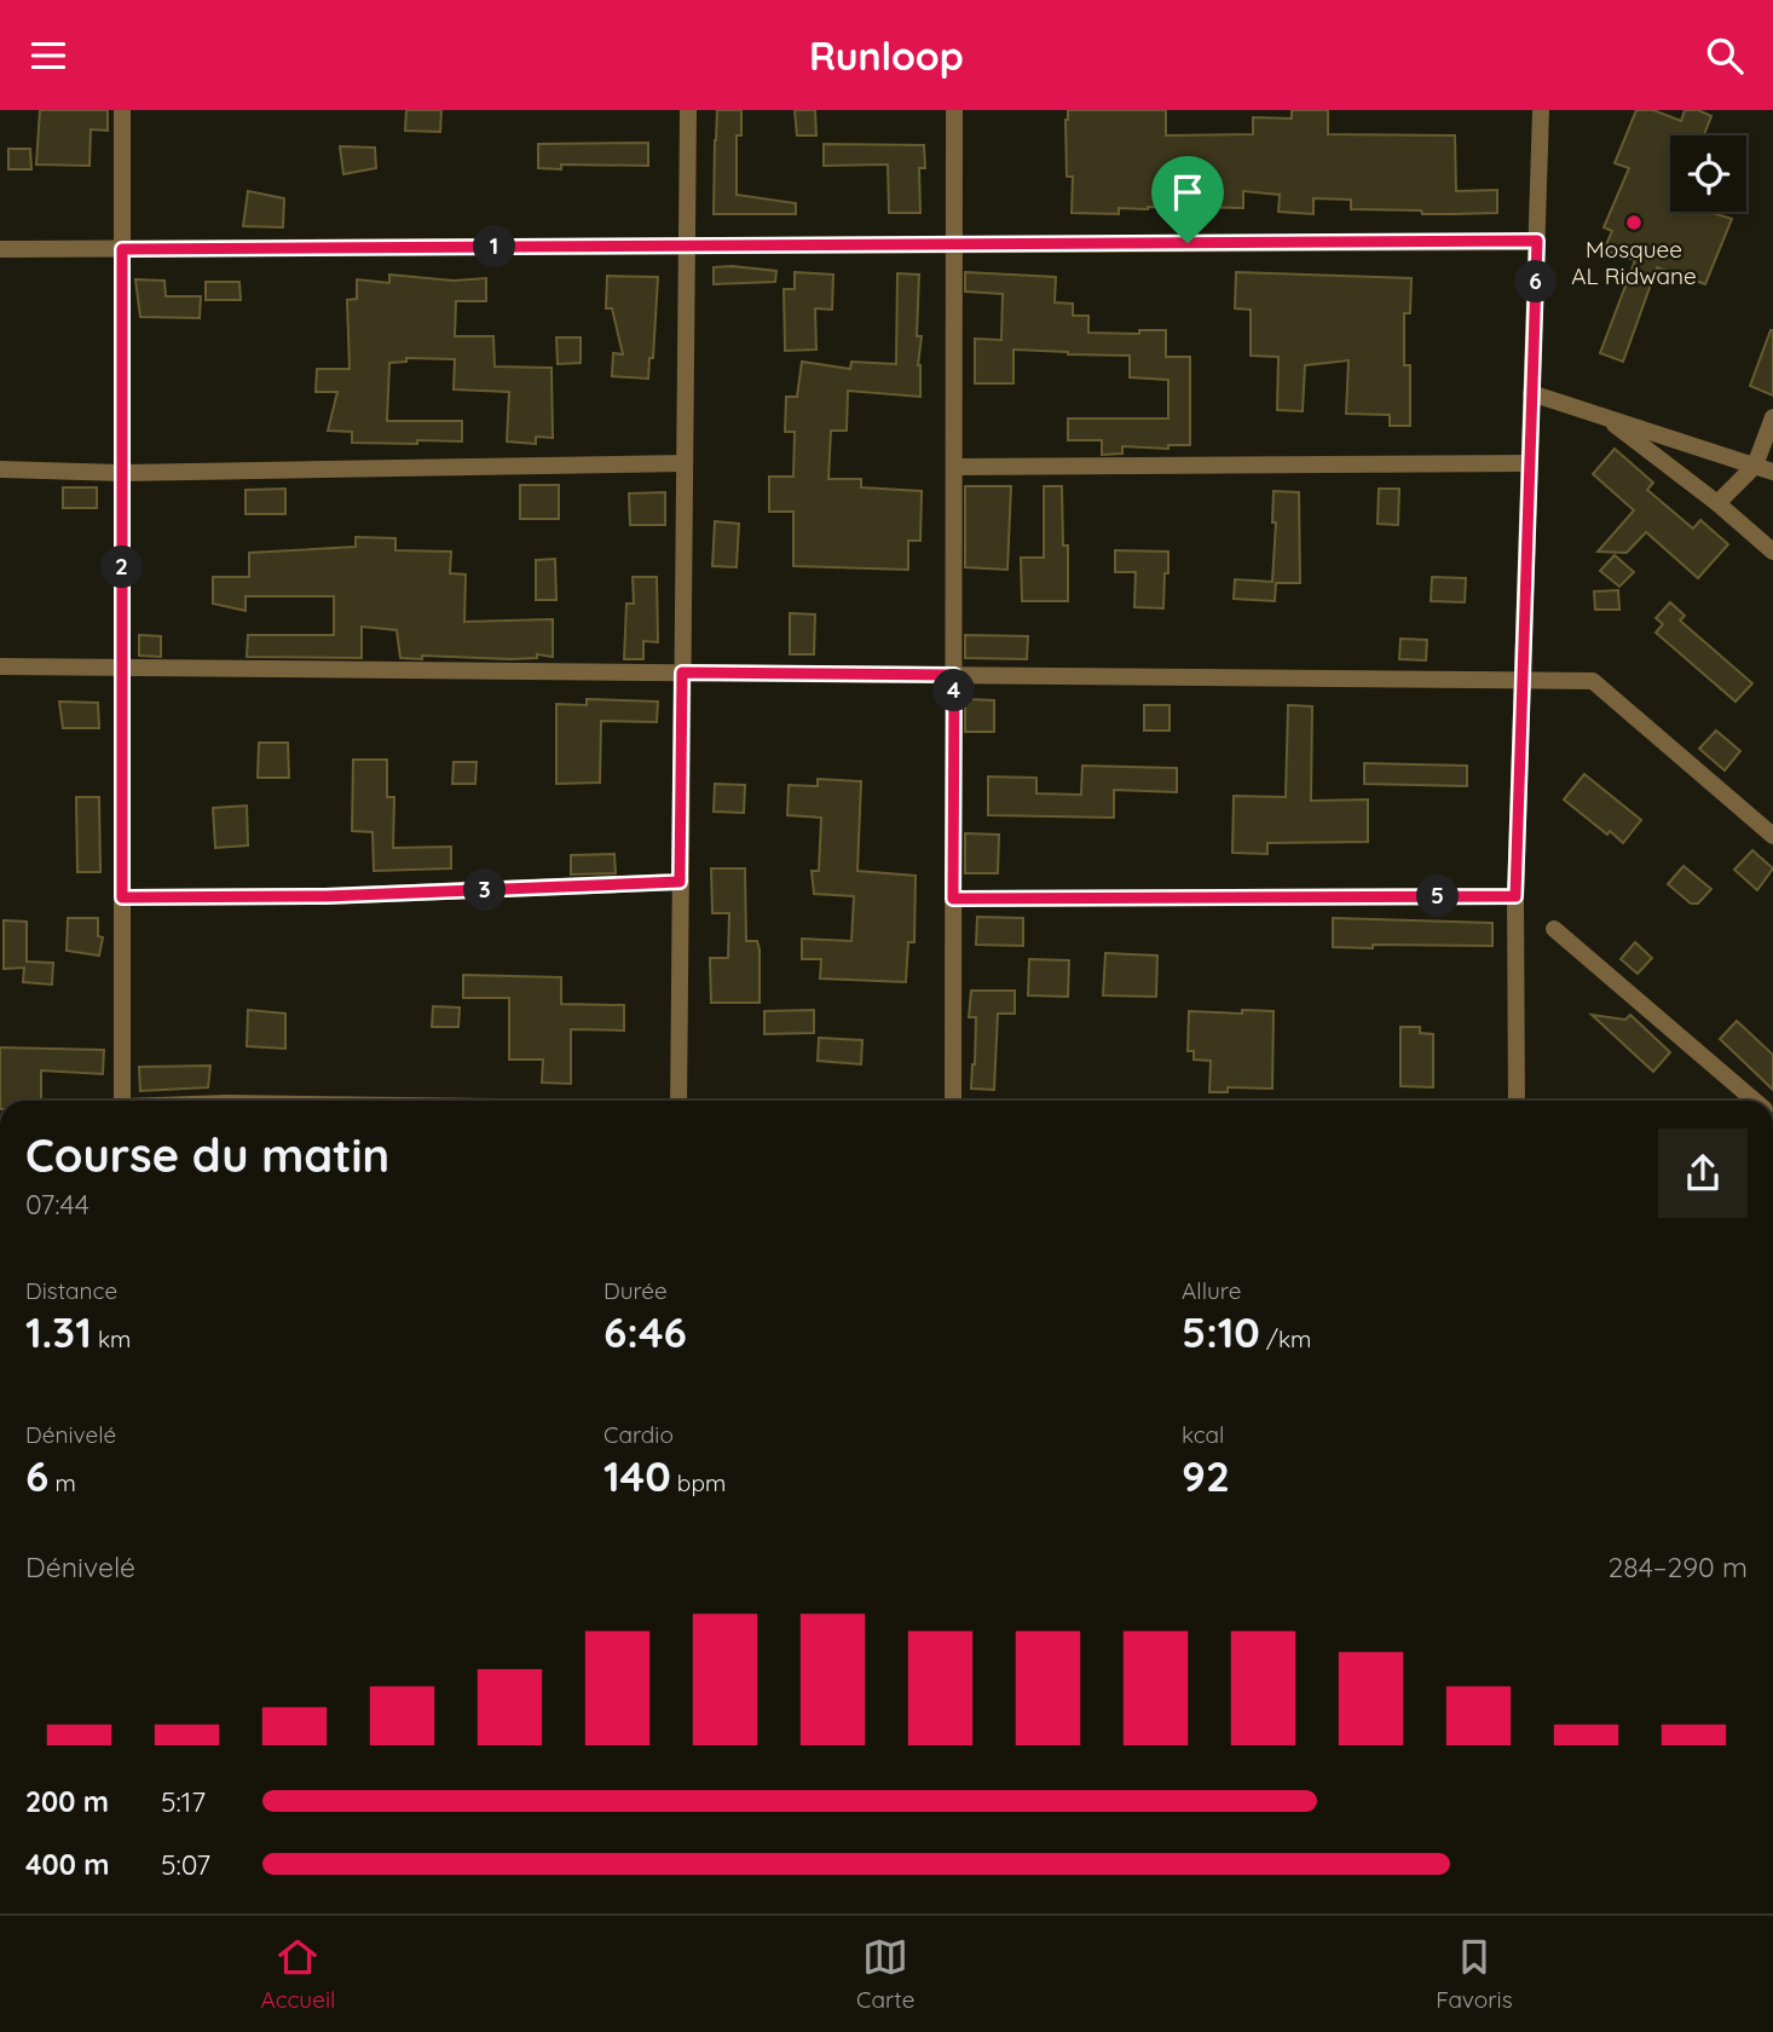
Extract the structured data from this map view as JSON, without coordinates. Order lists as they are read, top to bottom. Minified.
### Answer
{"places":["Mosquee AL Ridwane"],"page":{"header":"Runloop","pins":["1","6","2","4","3","5"],"heading":["Course du matin","07:44"],"stats":[["Distance","1.31 km"],["Durée","6:46"],["Allure","5:10 /km"],["Dénivelé","6 m"],["Cardio","140 bpm"],["kcal","92"]],"chart":["Dénivelé","284–290 m"],"list":[{"name":"200 m","note":"5:17"},{"name":"400 m","note":"5:07"}],"tabs":["Accueil","Carte","Favoris"]}}
